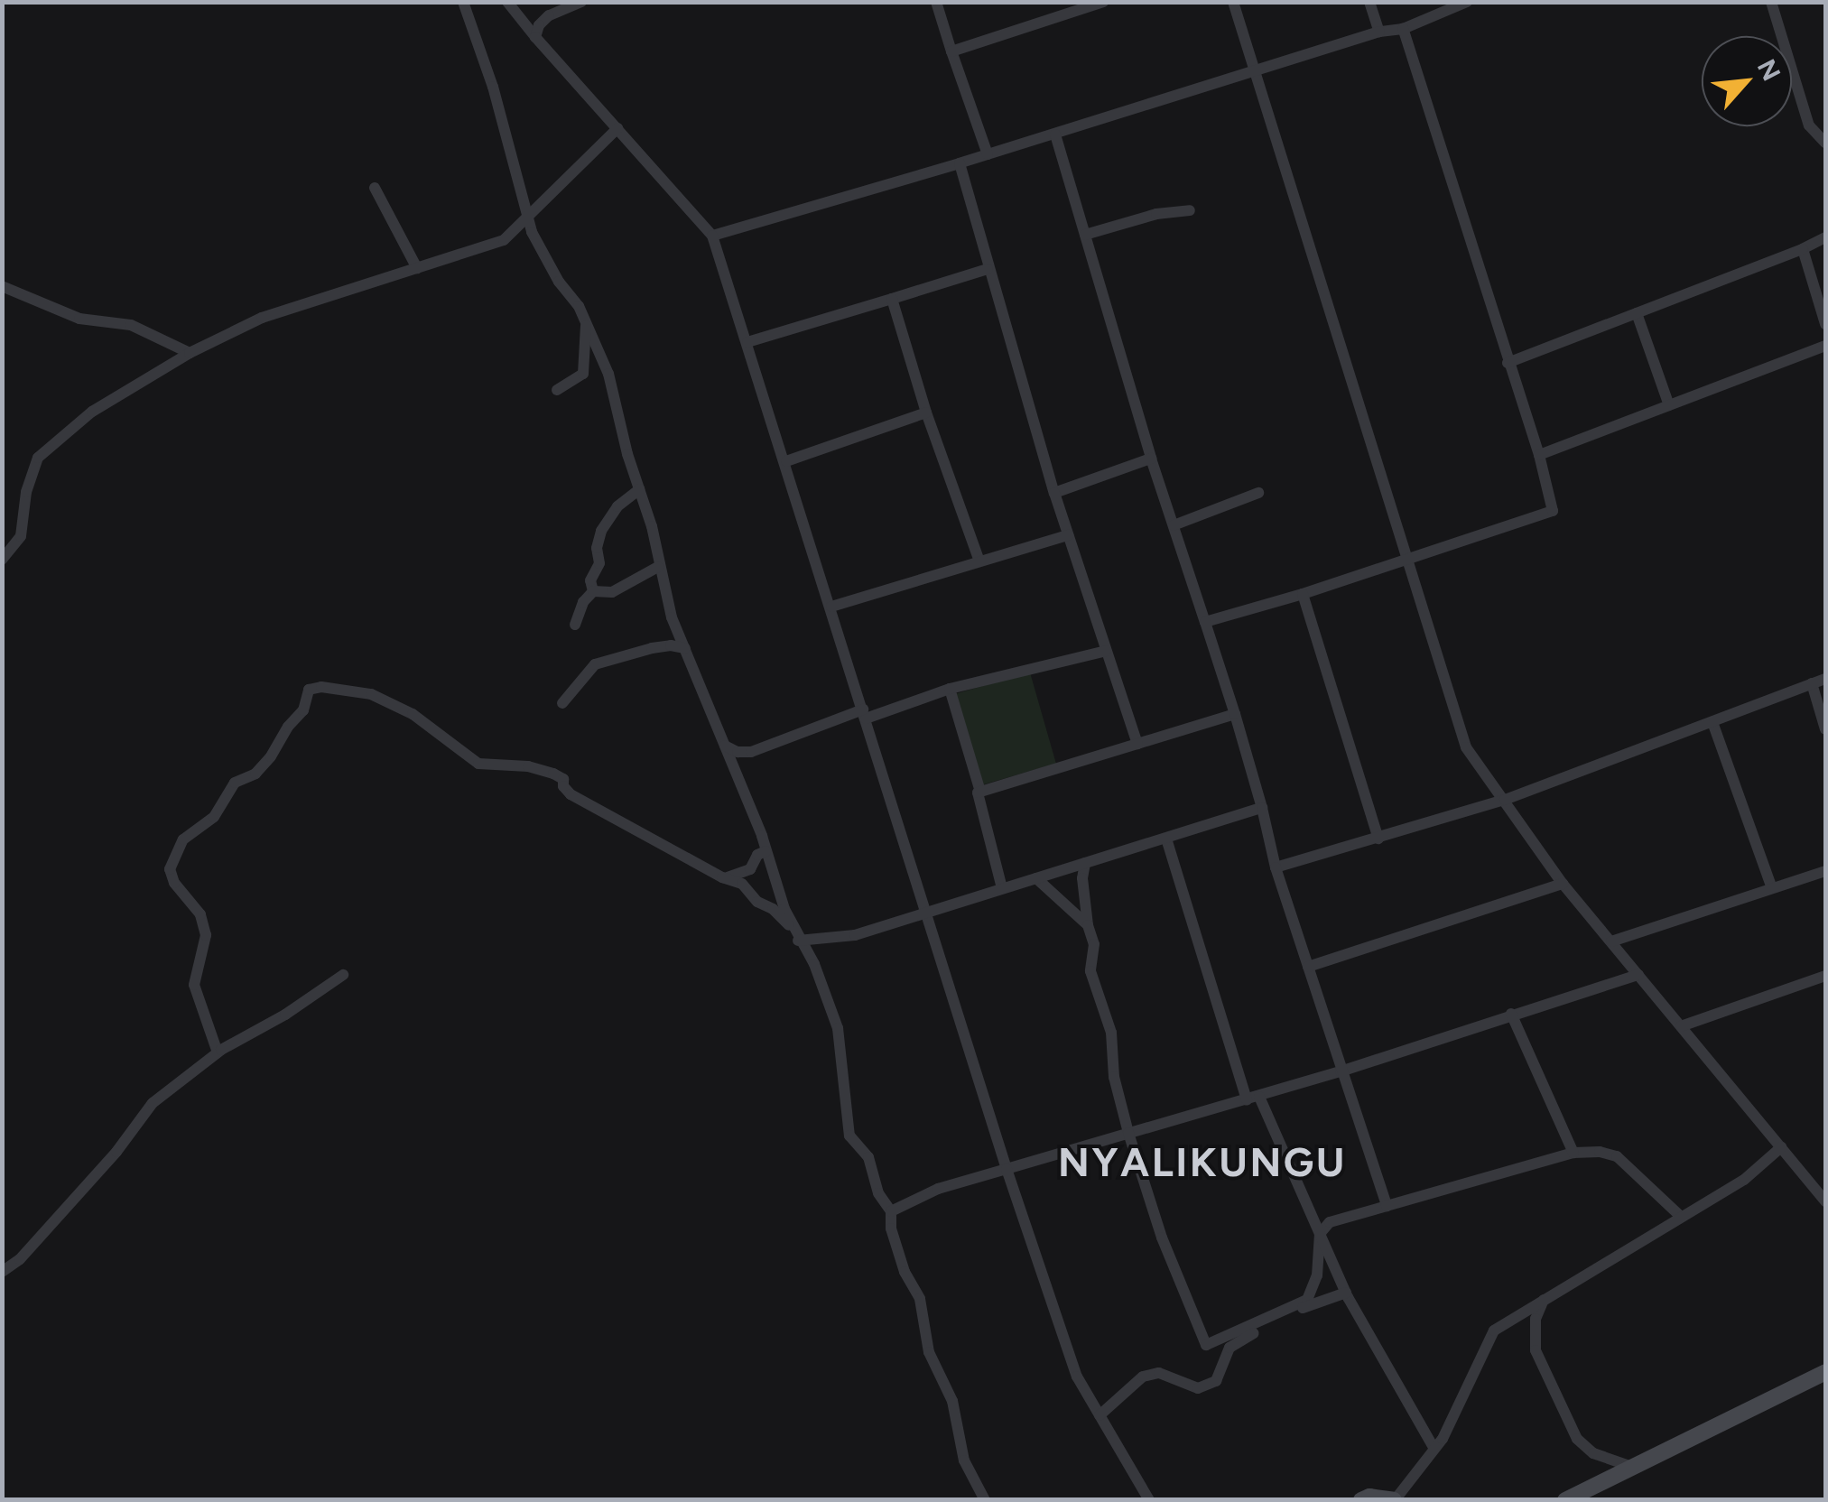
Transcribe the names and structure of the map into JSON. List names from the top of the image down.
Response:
{
  "districts": ["NYALIKUNGU"],
  "north": "top right"
}
